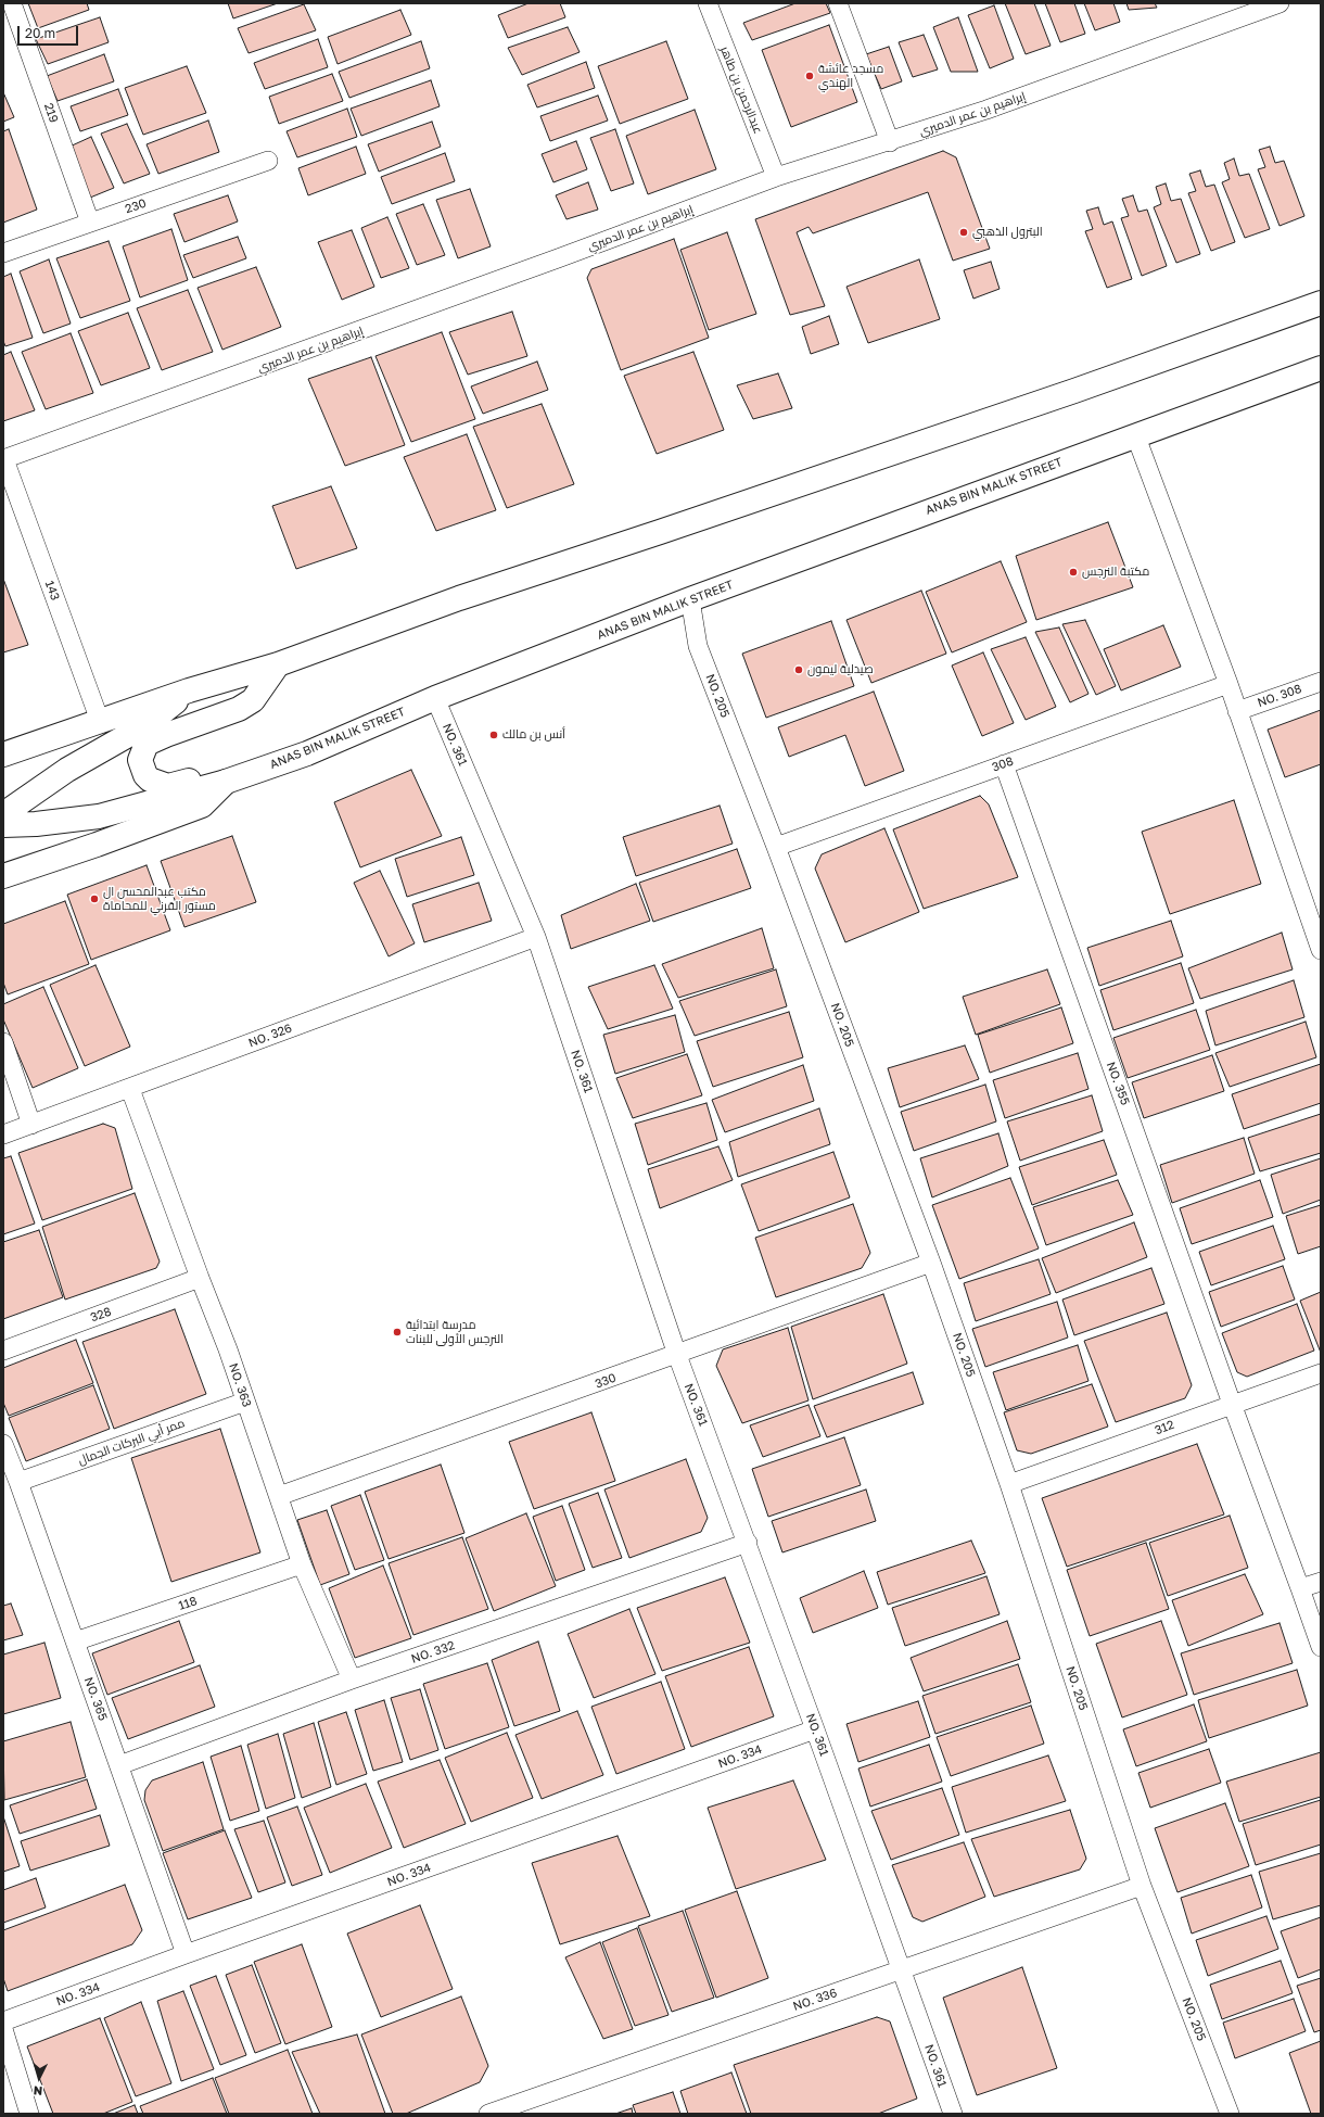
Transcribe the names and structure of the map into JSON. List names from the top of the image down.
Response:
{
  "streets": {
    "main road": ["ANAS BIN MALIK STREET"],
    "street": [
      "عبدالرحمن بن طاهر",
      "219",
      "إبراهيم بن عمر الدميري",
      "230",
      "143",
      "NO. 205",
      "NO. 308",
      "NO. 361",
      "308",
      "NO. 326",
      "NO. 355",
      "328",
      "330",
      "NO. 363",
      "312",
      "ممر أبي البركات الجمال",
      "118",
      "NO. 332",
      "NO. 365",
      "NO. 334",
      "NO. 336"
    ]
  },
  "crossings": [
    ["عبدالرحمن بن طاهر", "إبراهيم بن عمر الدميري"],
    ["219", "230"],
    ["إبراهيم بن عمر الدميري", "143"],
    ["ANAS BIN MALIK STREET", "NO. 205"],
    ["ANAS BIN MALIK STREET", "NO. 361"],
    ["NO. 205", "308"],
    ["NO. 205", "330"],
    ["NO. 205", "312"],
    ["NO. 205", "NO. 336"],
    ["NO. 361", "NO. 326"],
    ["NO. 361", "330"],
    ["NO. 361", "NO. 332"],
    ["NO. 361", "NO. 334"],
    ["NO. 361", "NO. 336"],
    ["308", "NO. 355"],
    ["NO. 326", "NO. 363"],
    ["NO. 355", "312"],
    ["328", "NO. 363"],
    ["330", "NO. 363"],
    ["NO. 363", "ممر أبي البركات الجمال"],
    ["NO. 363", "118"],
    ["NO. 363", "NO. 332"],
    ["ممر أبي البركات الجمال", "NO. 365"],
    ["118", "NO. 365"],
    ["NO. 332", "NO. 365"],
    ["NO. 365", "NO. 334"]
  ],
  "places": [
    "مسجد عائشة الهندي",
    "البترول الذهبي",
    "مكتبة النرجس",
    "صيدلية ليمون",
    "أنس بن مالك",
    "مكتب عبدالمحسن ال مستور القرني للمحاماة",
    "مدرسة ابتدائية النرجس الأولى للبنات"
  ],
  "scale_bar": "20 m",
  "north": "bottom"
}
